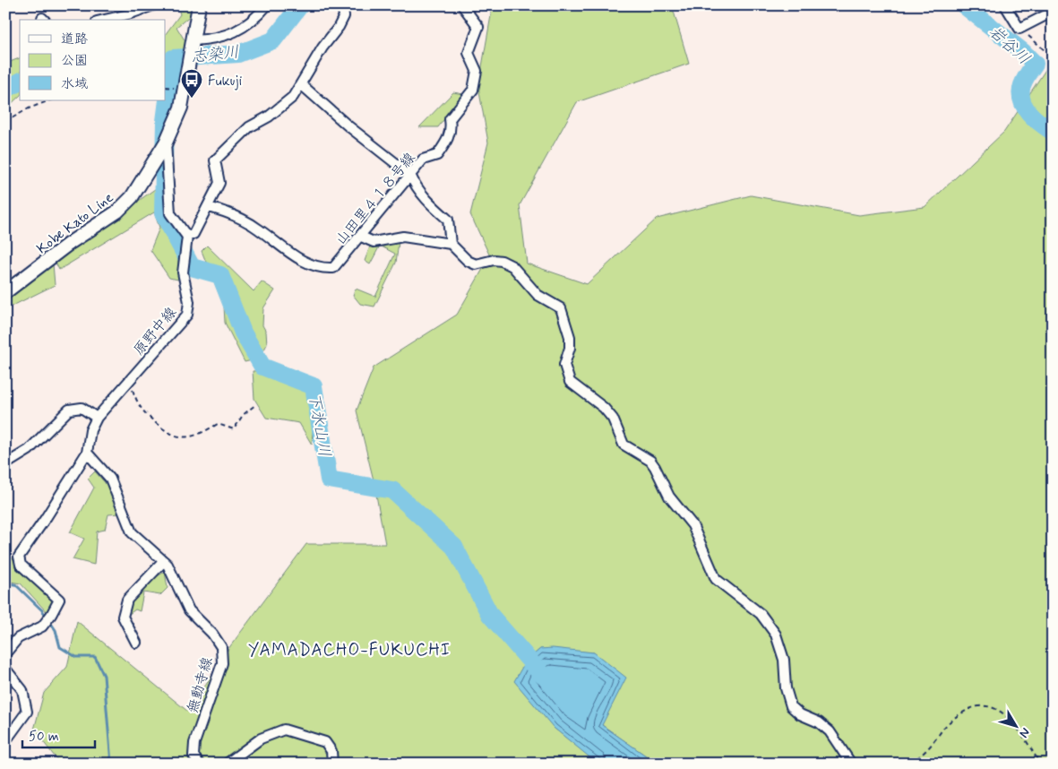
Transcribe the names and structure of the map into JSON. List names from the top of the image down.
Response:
{
  "streets": {
    "street": [
      "山田里４１８号線",
      "Kobe Kato Line",
      "原野中線",
      "無動寺線"
    ]
  },
  "districts": ["YAMADACHO-FUKUCHI"],
  "water": ["岩谷川", "志染川", "下氷山川"],
  "places": {
    "bus stop": ["Fukuji"]
  },
  "legend": ["道路", "公園", "水域"],
  "scale_bar": "50 m",
  "north": "bottom right"
}
